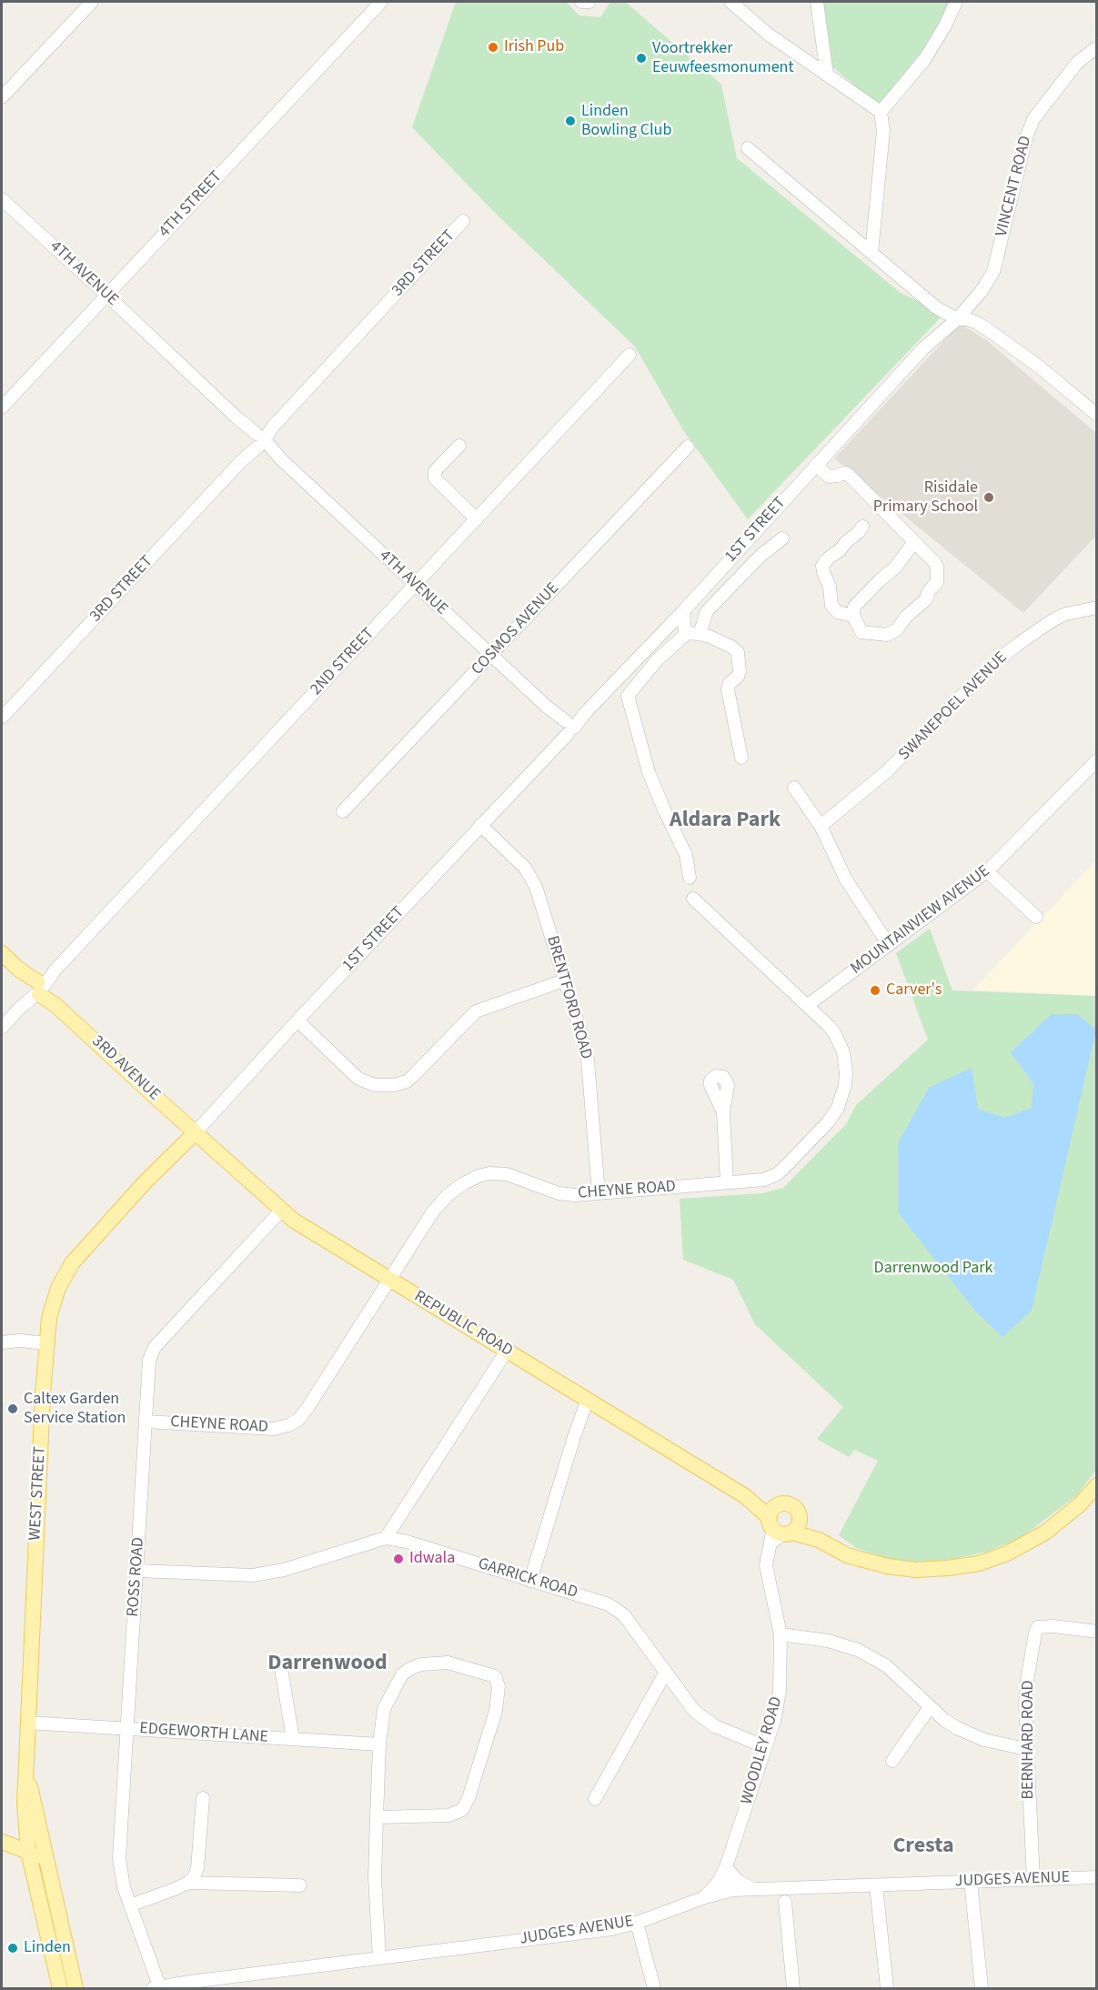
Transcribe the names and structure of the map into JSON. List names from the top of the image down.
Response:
{
  "streets": {
    "main road": ["3RD AVENUE", "REPUBLIC ROAD", "WEST STREET"],
    "street": [
      "VINCENT ROAD",
      "4TH STREET",
      "3RD STREET",
      "4TH AVENUE",
      "1ST STREET",
      "COSMOS AVENUE",
      "2ND STREET",
      "SWANEPOEL AVENUE",
      "MOUNTAINVIEW AVENUE",
      "BRENTFORD ROAD",
      "CHEYNE ROAD",
      "ROSS ROAD",
      "GARRICK ROAD",
      "EDGEWORTH LANE",
      "BERNHARD ROAD",
      "WOODLEY ROAD",
      "JUDGES AVENUE"
    ]
  },
  "crossings": [
    ["VINCENT ROAD", "1ST STREET"],
    ["4TH STREET", "4TH AVENUE"],
    ["3RD STREET", "4TH AVENUE"],
    ["4TH AVENUE", "1ST STREET"],
    ["4TH AVENUE", "COSMOS AVENUE"],
    ["4TH AVENUE", "2ND STREET"],
    ["1ST STREET", "BRENTFORD ROAD"],
    ["1ST STREET", "3RD AVENUE"],
    ["1ST STREET", "REPUBLIC ROAD"],
    ["1ST STREET", "WEST STREET"],
    ["2ND STREET", "3RD AVENUE"],
    ["MOUNTAINVIEW AVENUE", "CHEYNE ROAD"],
    ["BRENTFORD ROAD", "CHEYNE ROAD"],
    ["3RD AVENUE", "REPUBLIC ROAD"],
    ["3RD AVENUE", "WEST STREET"],
    ["CHEYNE ROAD", "REPUBLIC ROAD"],
    ["CHEYNE ROAD", "ROSS ROAD"],
    ["REPUBLIC ROAD", "WEST STREET"],
    ["REPUBLIC ROAD", "ROSS ROAD"],
    ["REPUBLIC ROAD", "WOODLEY ROAD"],
    ["WEST STREET", "EDGEWORTH LANE"],
    ["ROSS ROAD", "GARRICK ROAD"],
    ["ROSS ROAD", "EDGEWORTH LANE"],
    ["ROSS ROAD", "JUDGES AVENUE"],
    ["GARRICK ROAD", "WOODLEY ROAD"],
    ["BERNHARD ROAD", "JUDGES AVENUE"],
    ["WOODLEY ROAD", "JUDGES AVENUE"]
  ],
  "districts": ["Aldara Park", "Darrenwood", "Cresta"],
  "parks": ["Darrenwood Park"],
  "places": [
    "Irish Pub",
    "Voortrekker Eeuwfeesmonument",
    "Linden Bowling Club",
    "Risidale Primary School",
    "Carver's",
    "Caltex Garden Service Station",
    "Idwala",
    "Linden"
  ]
}
